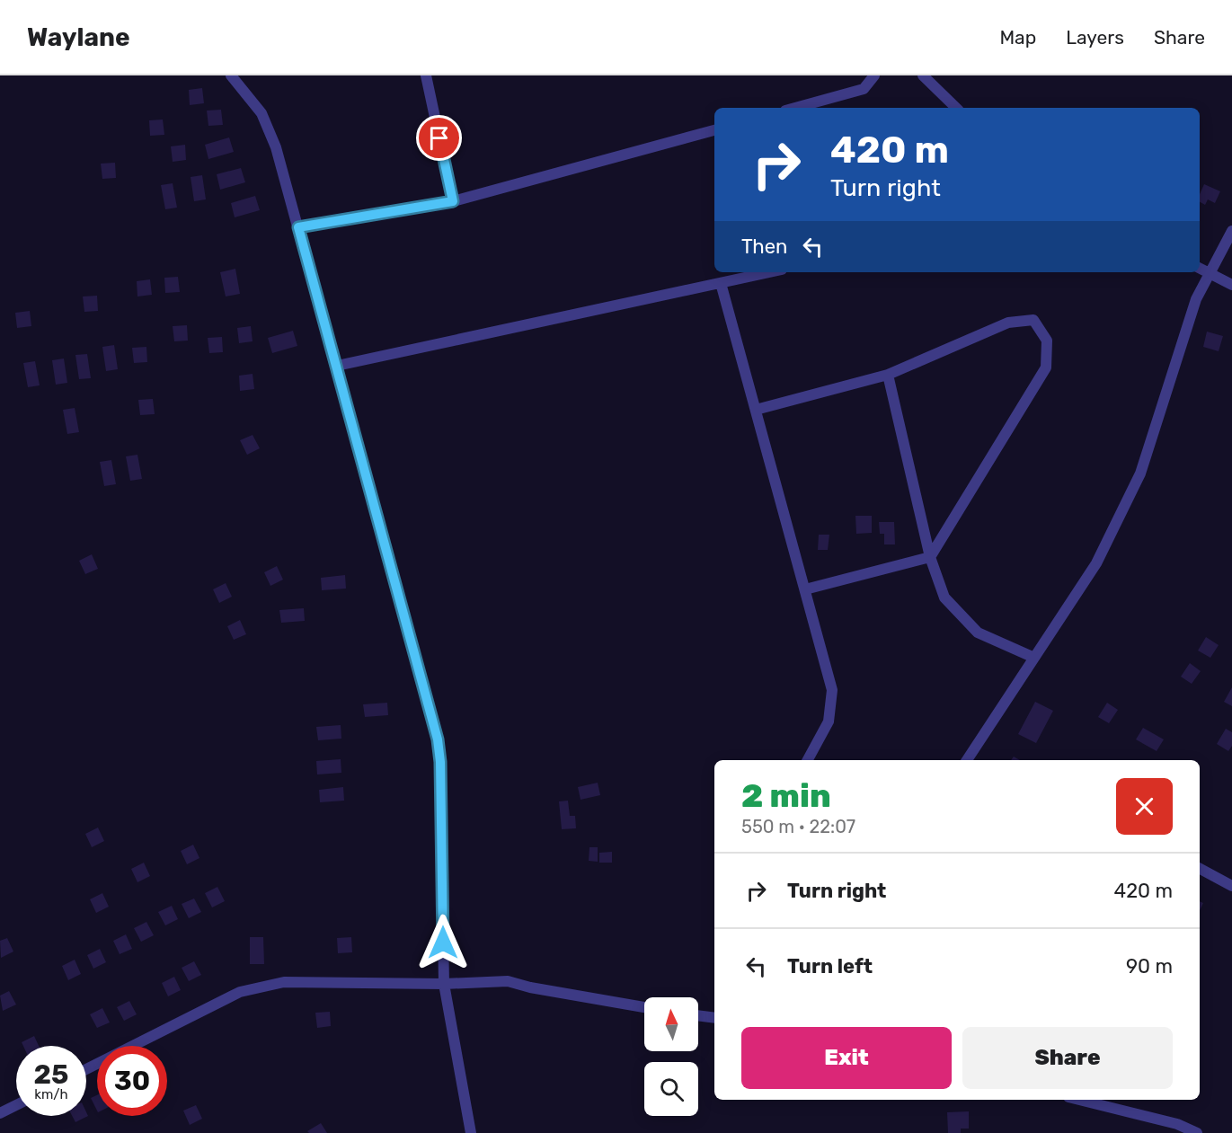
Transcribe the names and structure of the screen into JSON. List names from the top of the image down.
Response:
{
  "north": "top",
  "page": {
    "header": "Waylane",
    "nav": ["Map", "Layers", "Share"],
    "turn": ["420 m", "Turn right"],
    "then": "Then",
    "heading": ["2 min", "550 m · 22:07"],
    "list": [
      {
        "name": "Turn right",
        "value": "420 m"
      },
      {
        "name": "Turn left",
        "value": "90 m"
      }
    ],
    "buttons": ["Exit", "Share"],
    "speed": "25 km/h",
    "limit": "30"
  }
}
